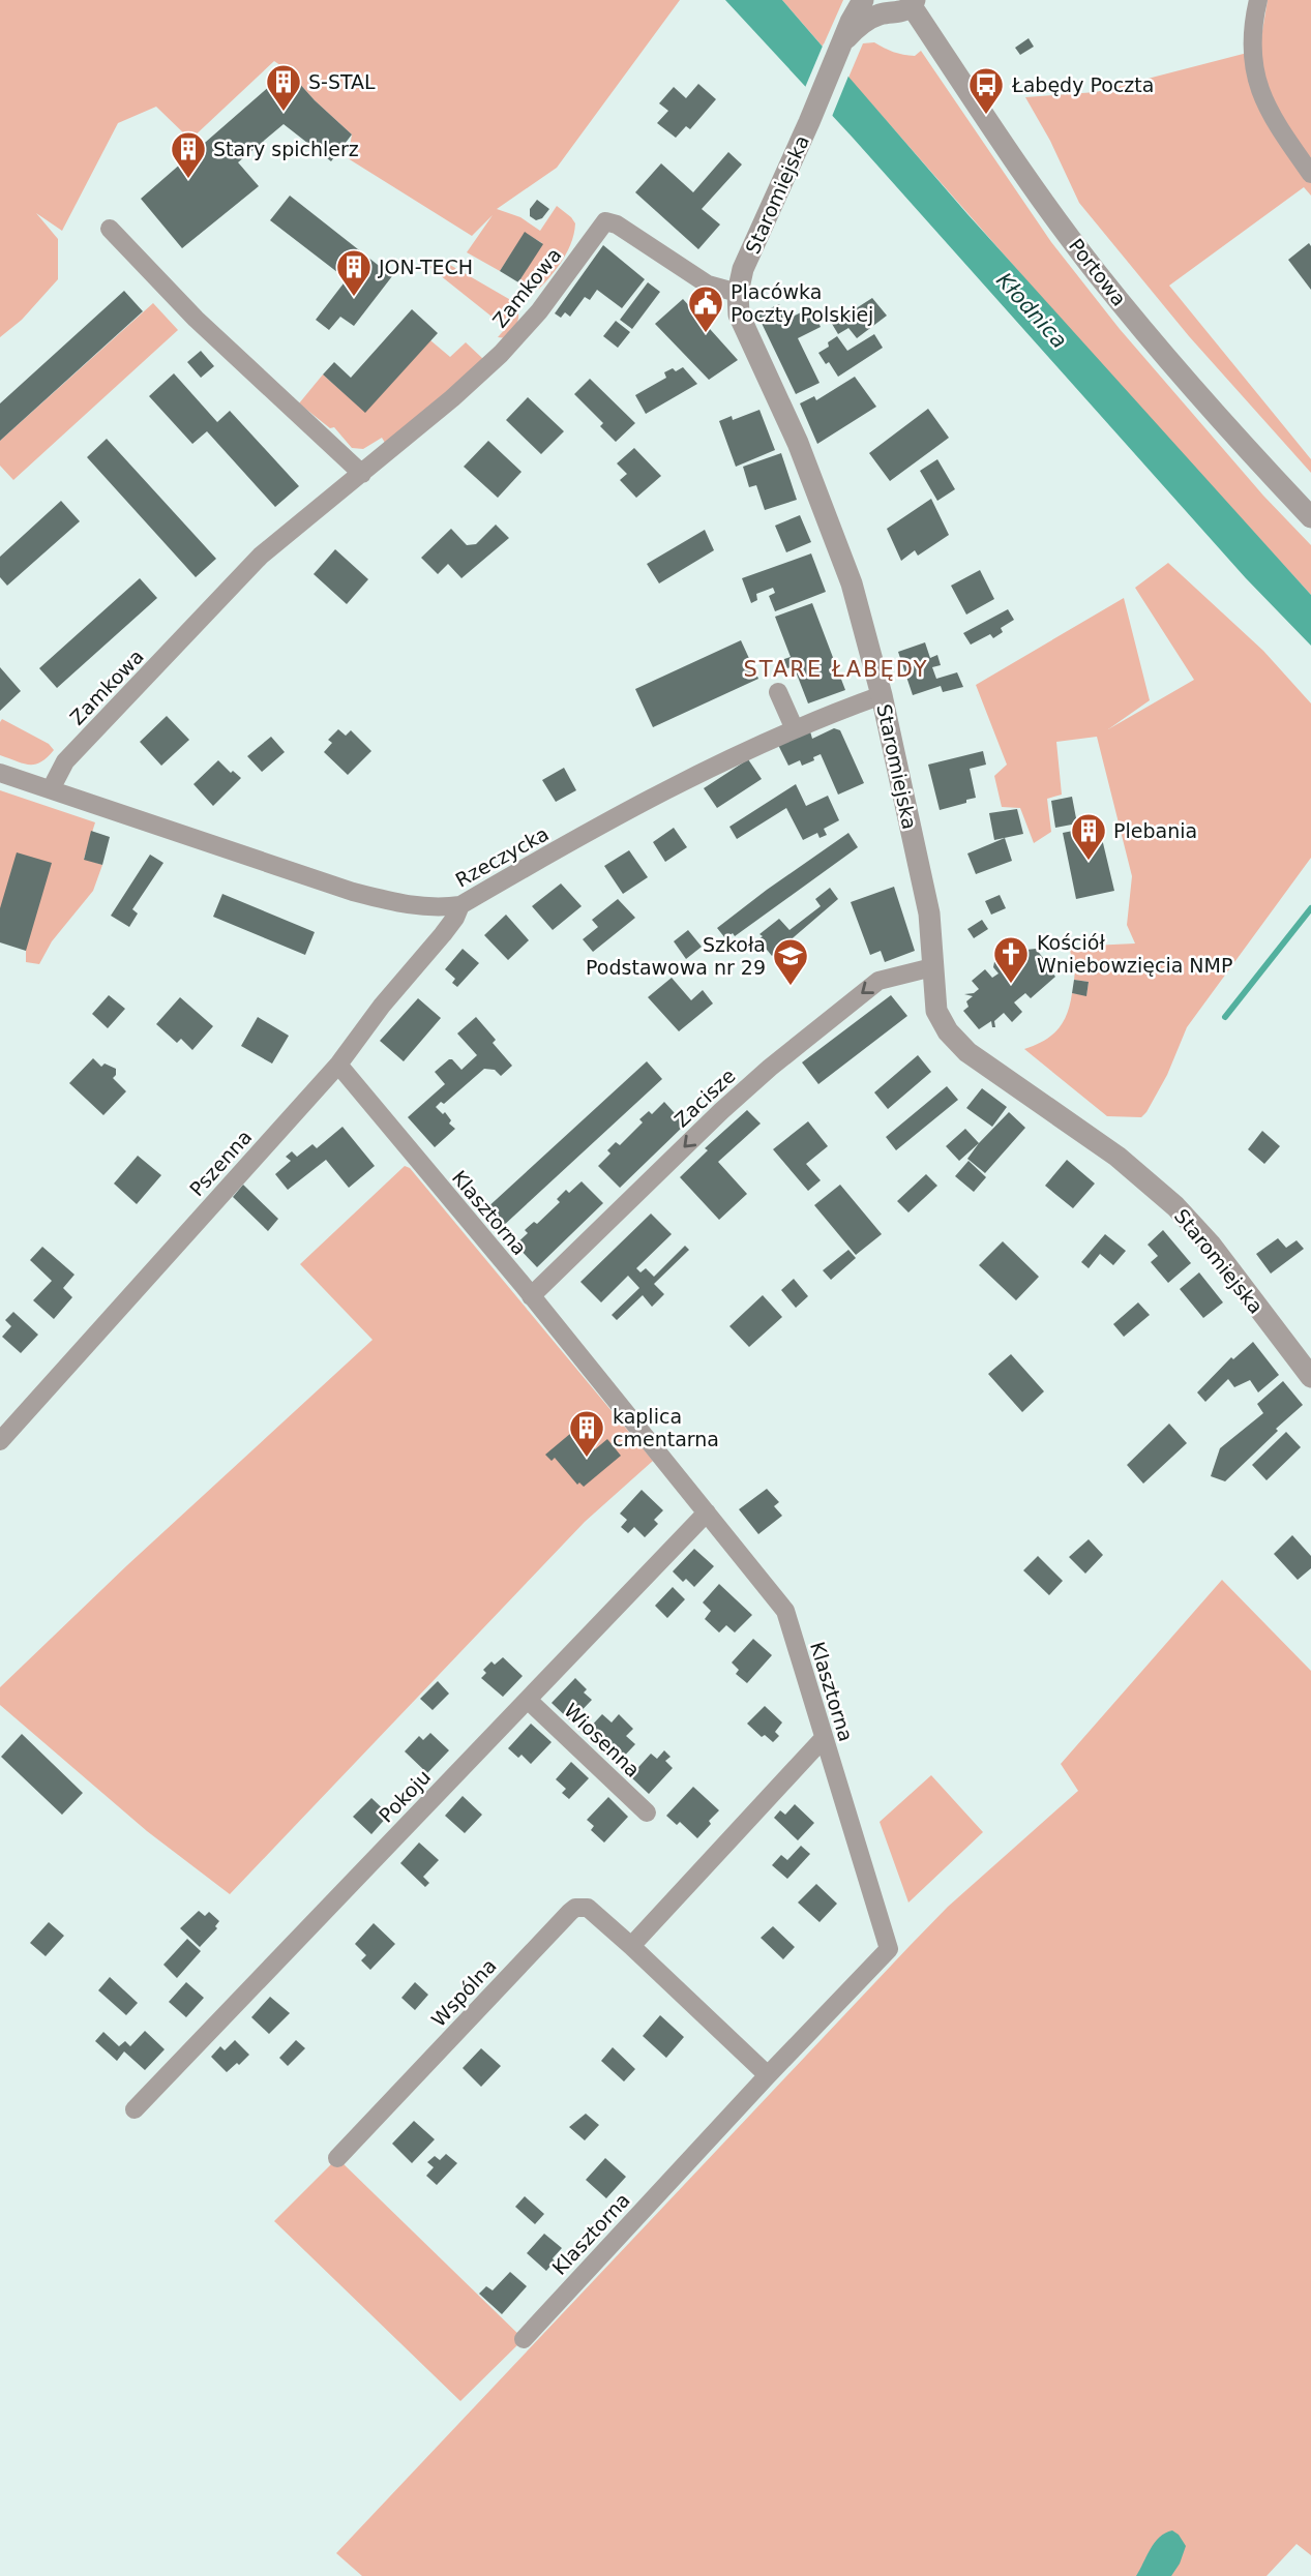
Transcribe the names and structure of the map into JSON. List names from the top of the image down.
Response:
{
  "streets": {
    "street": [
      "Staromiejska",
      "Portowa",
      "Zamkowa",
      "Rzeczycka",
      "Zacisze",
      "Pszenna",
      "Klasztorna",
      "Wiosenna",
      "Pokoju",
      "Wspólna"
    ]
  },
  "crossings": [
    ["Staromiejska", "Portowa"],
    ["Staromiejska", "Zamkowa"],
    ["Staromiejska", "Rzeczycka"],
    ["Staromiejska", "Zacisze"],
    ["Zamkowa", "Rzeczycka"],
    ["Rzeczycka", "Pszenna"],
    ["Zacisze", "Klasztorna"],
    ["Pszenna", "Klasztorna"],
    ["Klasztorna", "Pokoju"],
    ["Klasztorna", "Wspólna"],
    ["Wiosenna", "Pokoju"]
  ],
  "one_way": ["Zacisze"],
  "districts": ["STARE ŁABĘDY"],
  "water": ["Kłodnica"],
  "places": {
    "building": [
      "S-STAL",
      "Stary spichlerz",
      "JON-TECH",
      "Plebania",
      "kaplica cmentarna"
    ],
    "bus stop": ["Łabędy Poczta"],
    "public building": ["Placówka Poczty Polskiej"],
    "church": ["Kościół Wniebowzięcia NMP"],
    "school or university": ["Szkoła Podstawowa nr 29"]
  }
}
